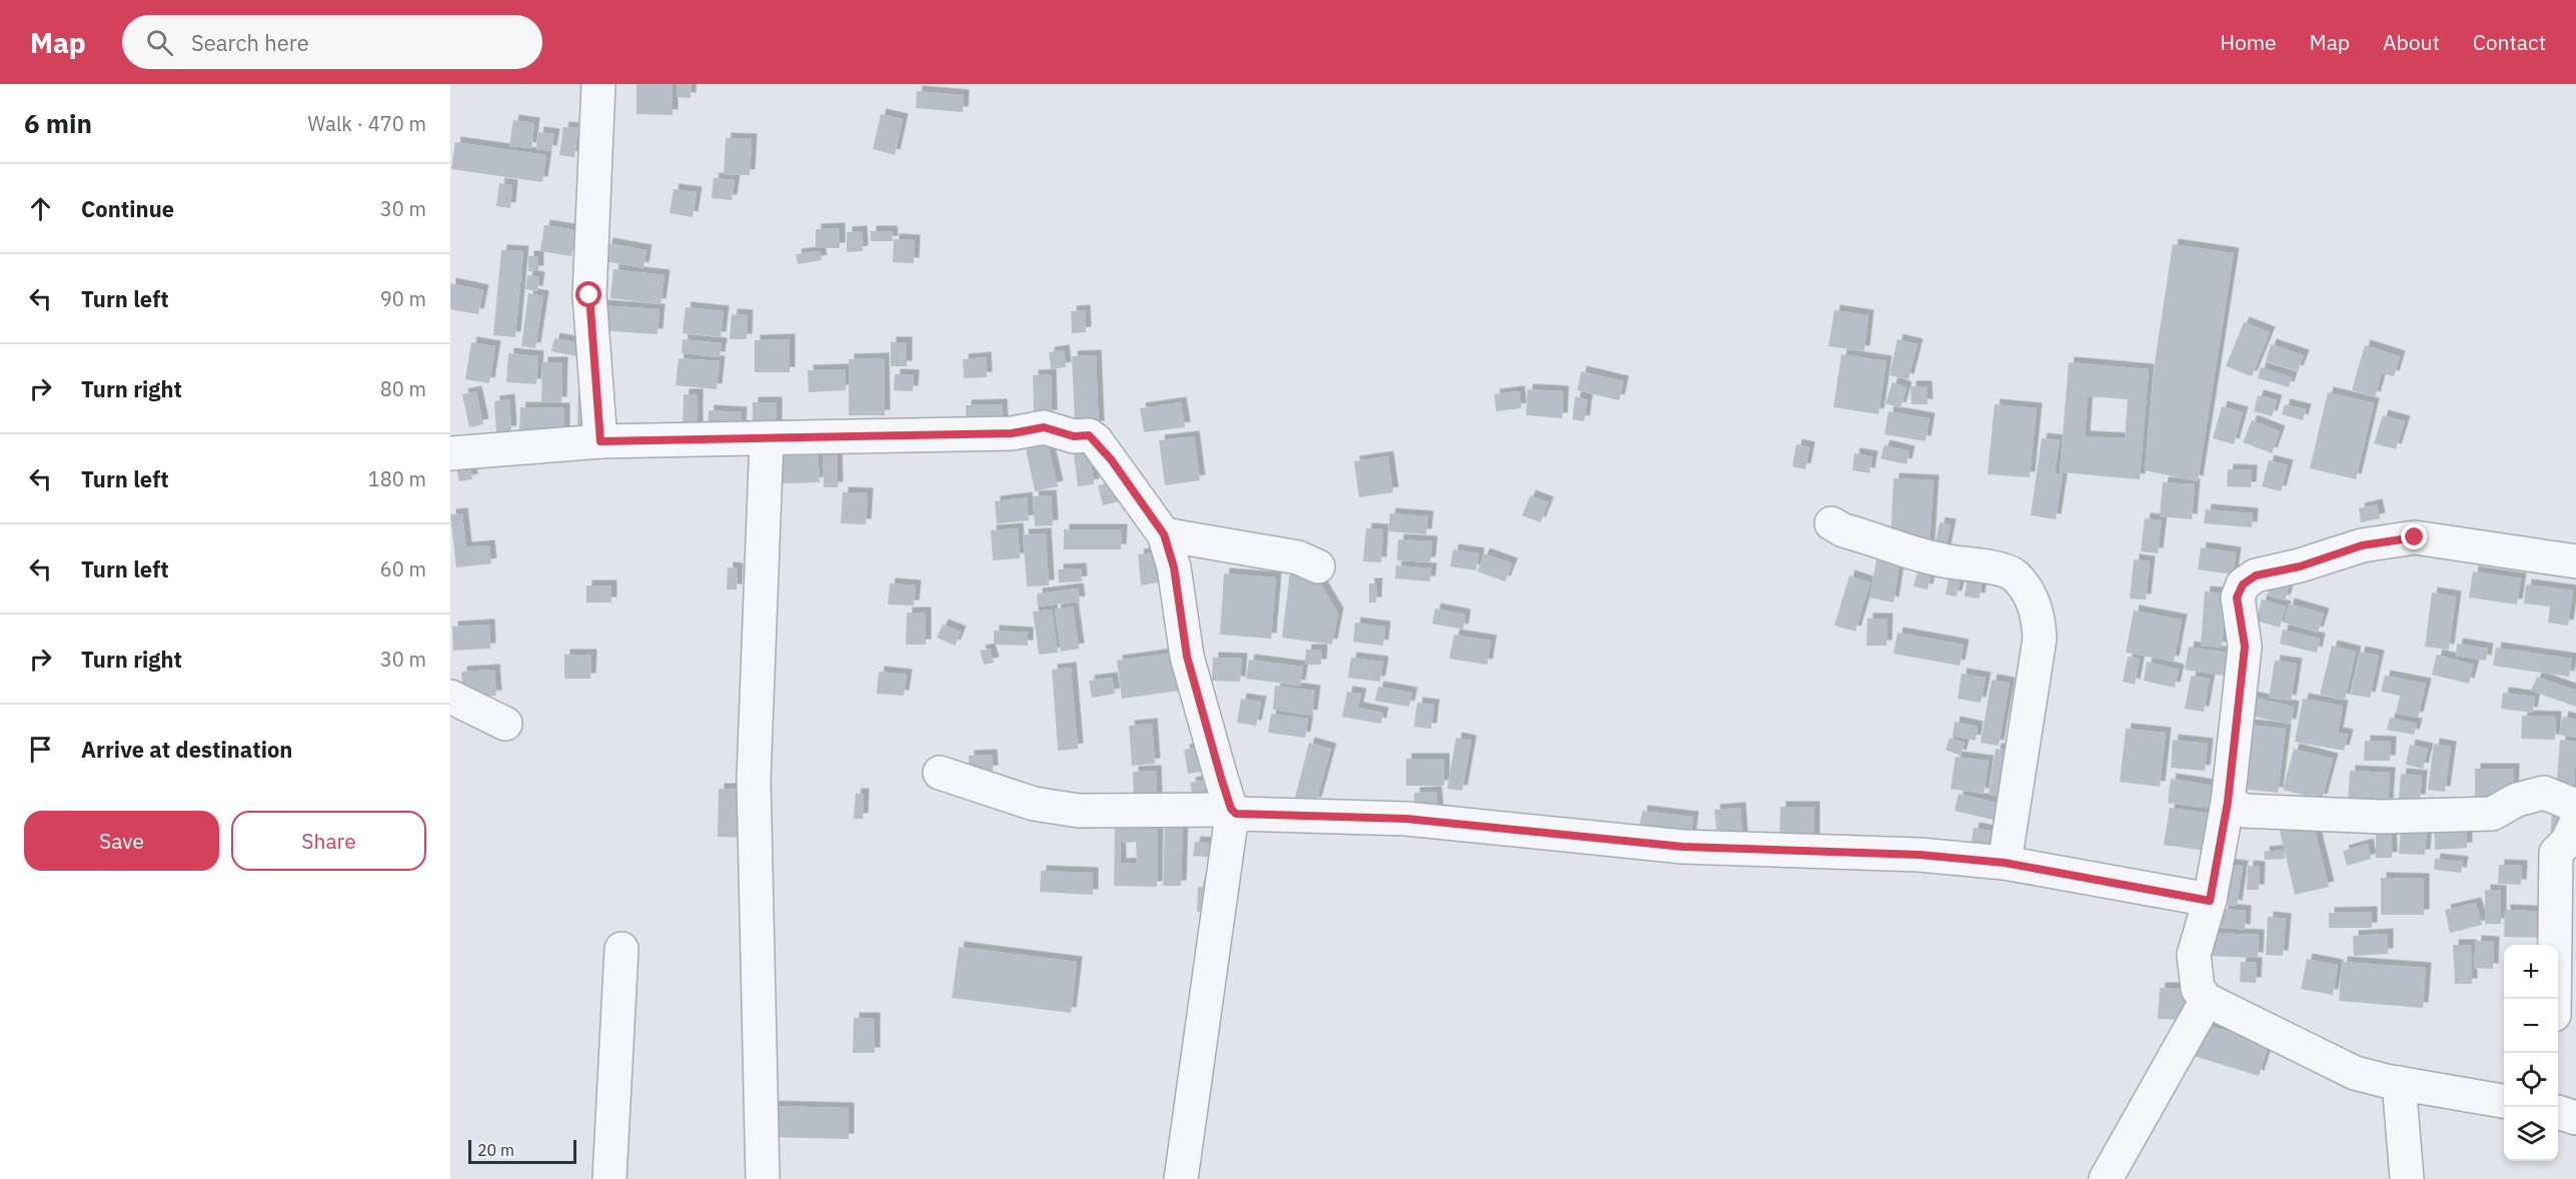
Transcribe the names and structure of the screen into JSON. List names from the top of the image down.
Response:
{
  "scale_bar": "20 m",
  "page": {
    "header": "Map",
    "search": "Search here",
    "nav": [
      "Home",
      "Map",
      "About",
      "Contact"
    ],
    "heading": ["6 min", "Walk · 470 m"],
    "list": [
      ["Continue", "30 m"],
      ["Turn left", "90 m"],
      ["Turn right", "80 m"],
      ["Turn left", "180 m"],
      ["Turn left", "60 m"],
      ["Turn right", "30 m"],
      "Arrive at destination"
    ],
    "buttons": ["Save", "Share"],
    "map_buttons": ["+", "−"],
    "scale": "20 m"
  }
}
